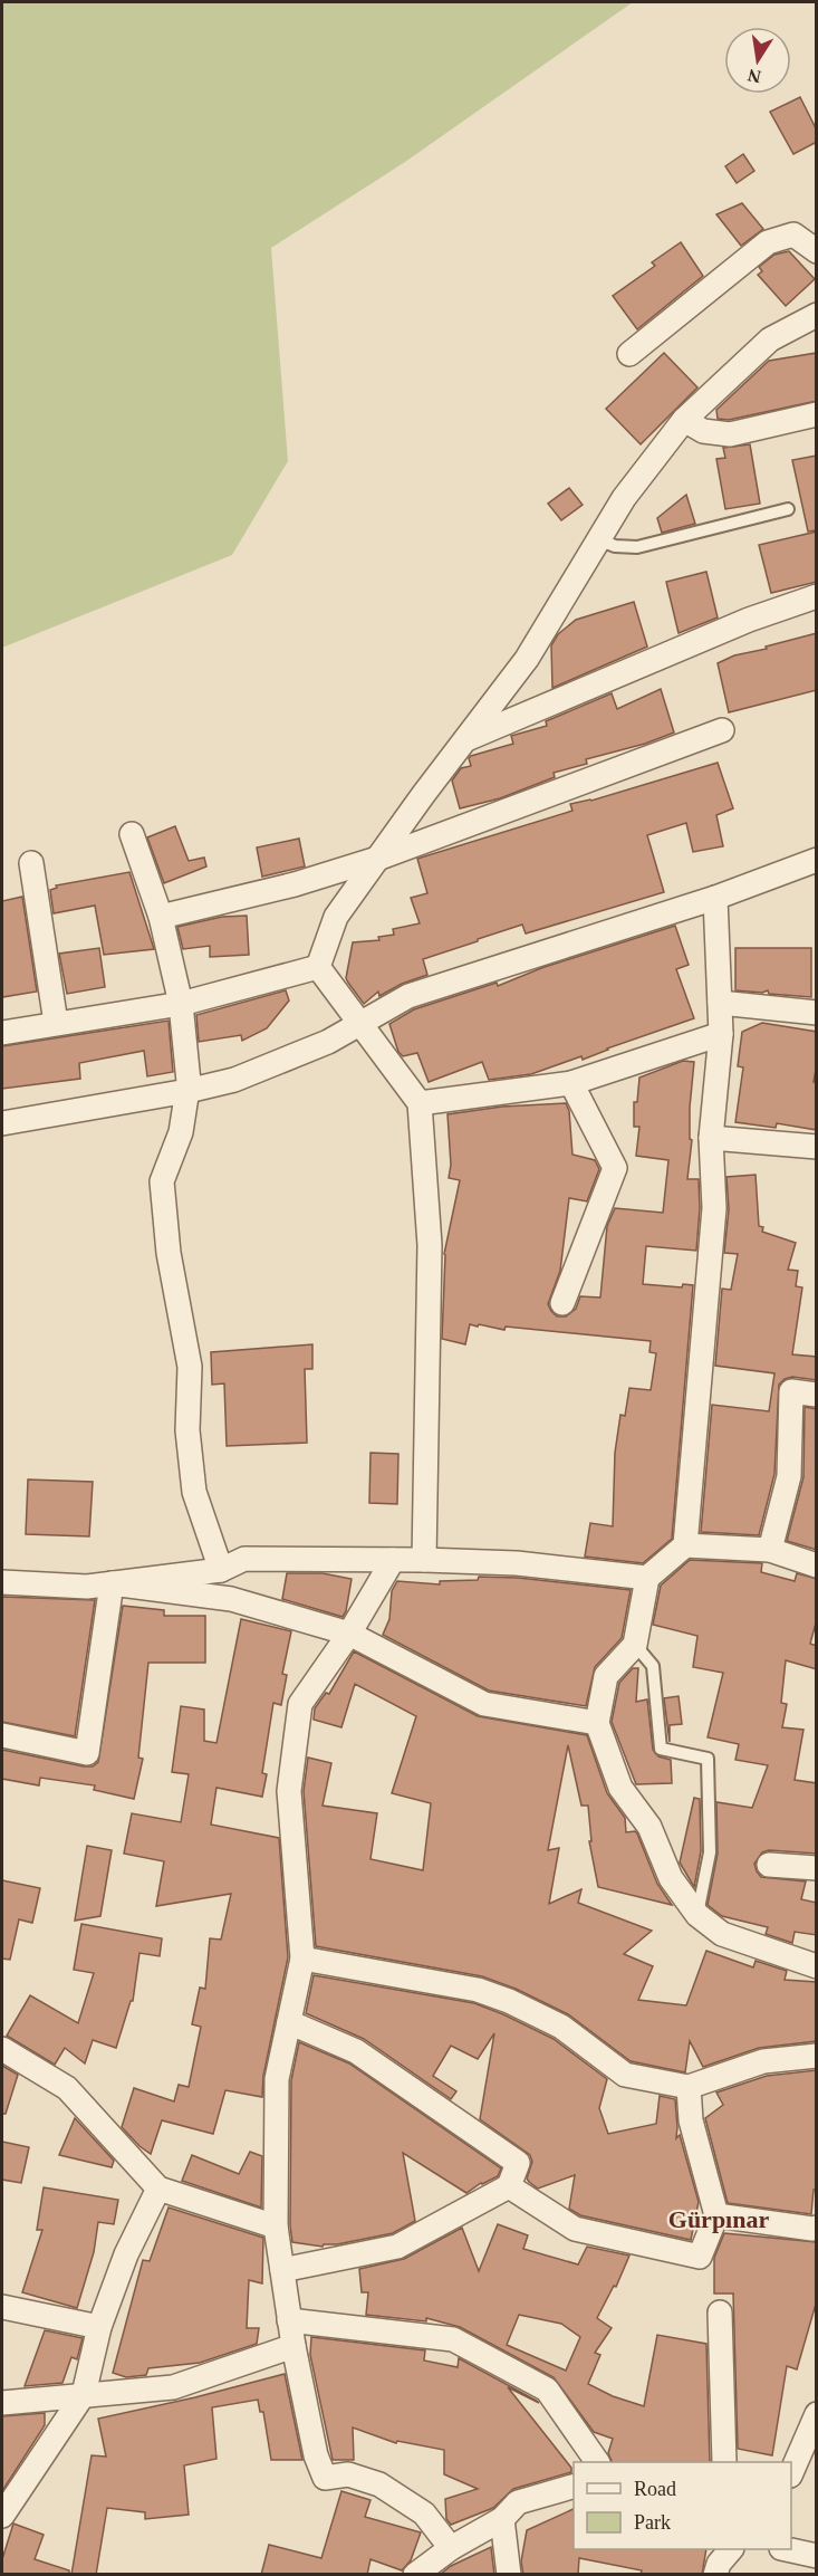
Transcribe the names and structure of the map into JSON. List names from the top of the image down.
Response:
{
  "districts": ["Gürpınar"],
  "legend": ["Road", "Park"],
  "north": "bottom"
}
